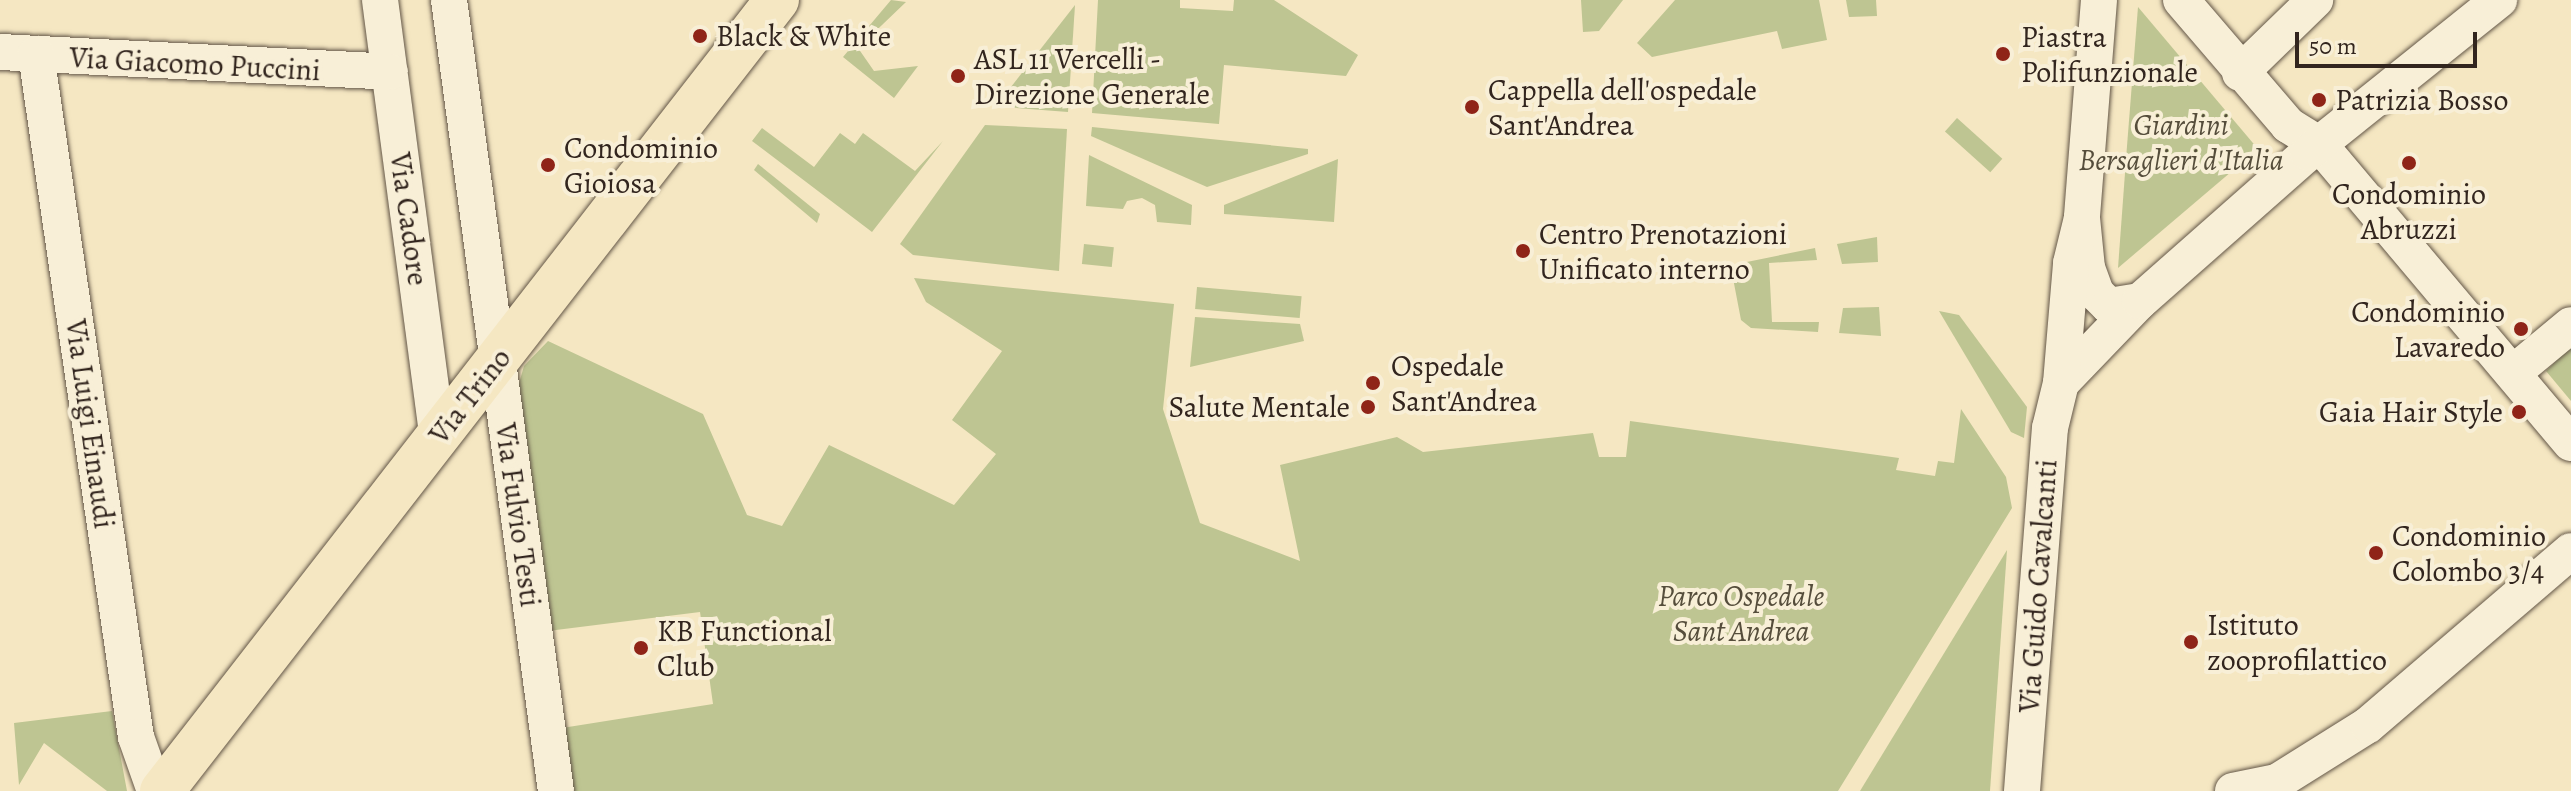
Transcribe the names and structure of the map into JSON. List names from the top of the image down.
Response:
{
  "streets": {
    "main road": ["Via Trino"],
    "street": [
      "Via Giacomo Puccini",
      "Via Cadore",
      "Via Luigi Einaudi",
      "Via Fulvio Testi",
      "Via Guido Cavalcanti"
    ]
  },
  "crossings": [
    ["Via Giacomo Puccini", "Via Cadore"],
    ["Via Giacomo Puccini", "Via Luigi Einaudi"],
    ["Via Cadore", "Via Trino"],
    ["Via Trino", "Via Fulvio Testi"]
  ],
  "parks": ["Giardini Bersaglieri d'Italia", "Parco Ospedale Sant Andrea"],
  "places": [
    "Black & White",
    "Piastra Polifunzionale",
    "ASL 11 Vercelli - Direzione Generale",
    "Patrizia Bosso",
    "Cappella dell'ospedale Sant'Andrea",
    "Condominio Abruzzi",
    "Condominio Gioiosa",
    "Centro Prenotazioni Unificato interno",
    "Condominio Lavaredo",
    "Ospedale Sant'Andrea",
    "Salute Mentale",
    "Gaia Hair Style",
    "Condominio Colombo 3/4",
    "Istituto zooprofilattico",
    "KB Functional Club"
  ],
  "scale_bar": "50 m"
}
